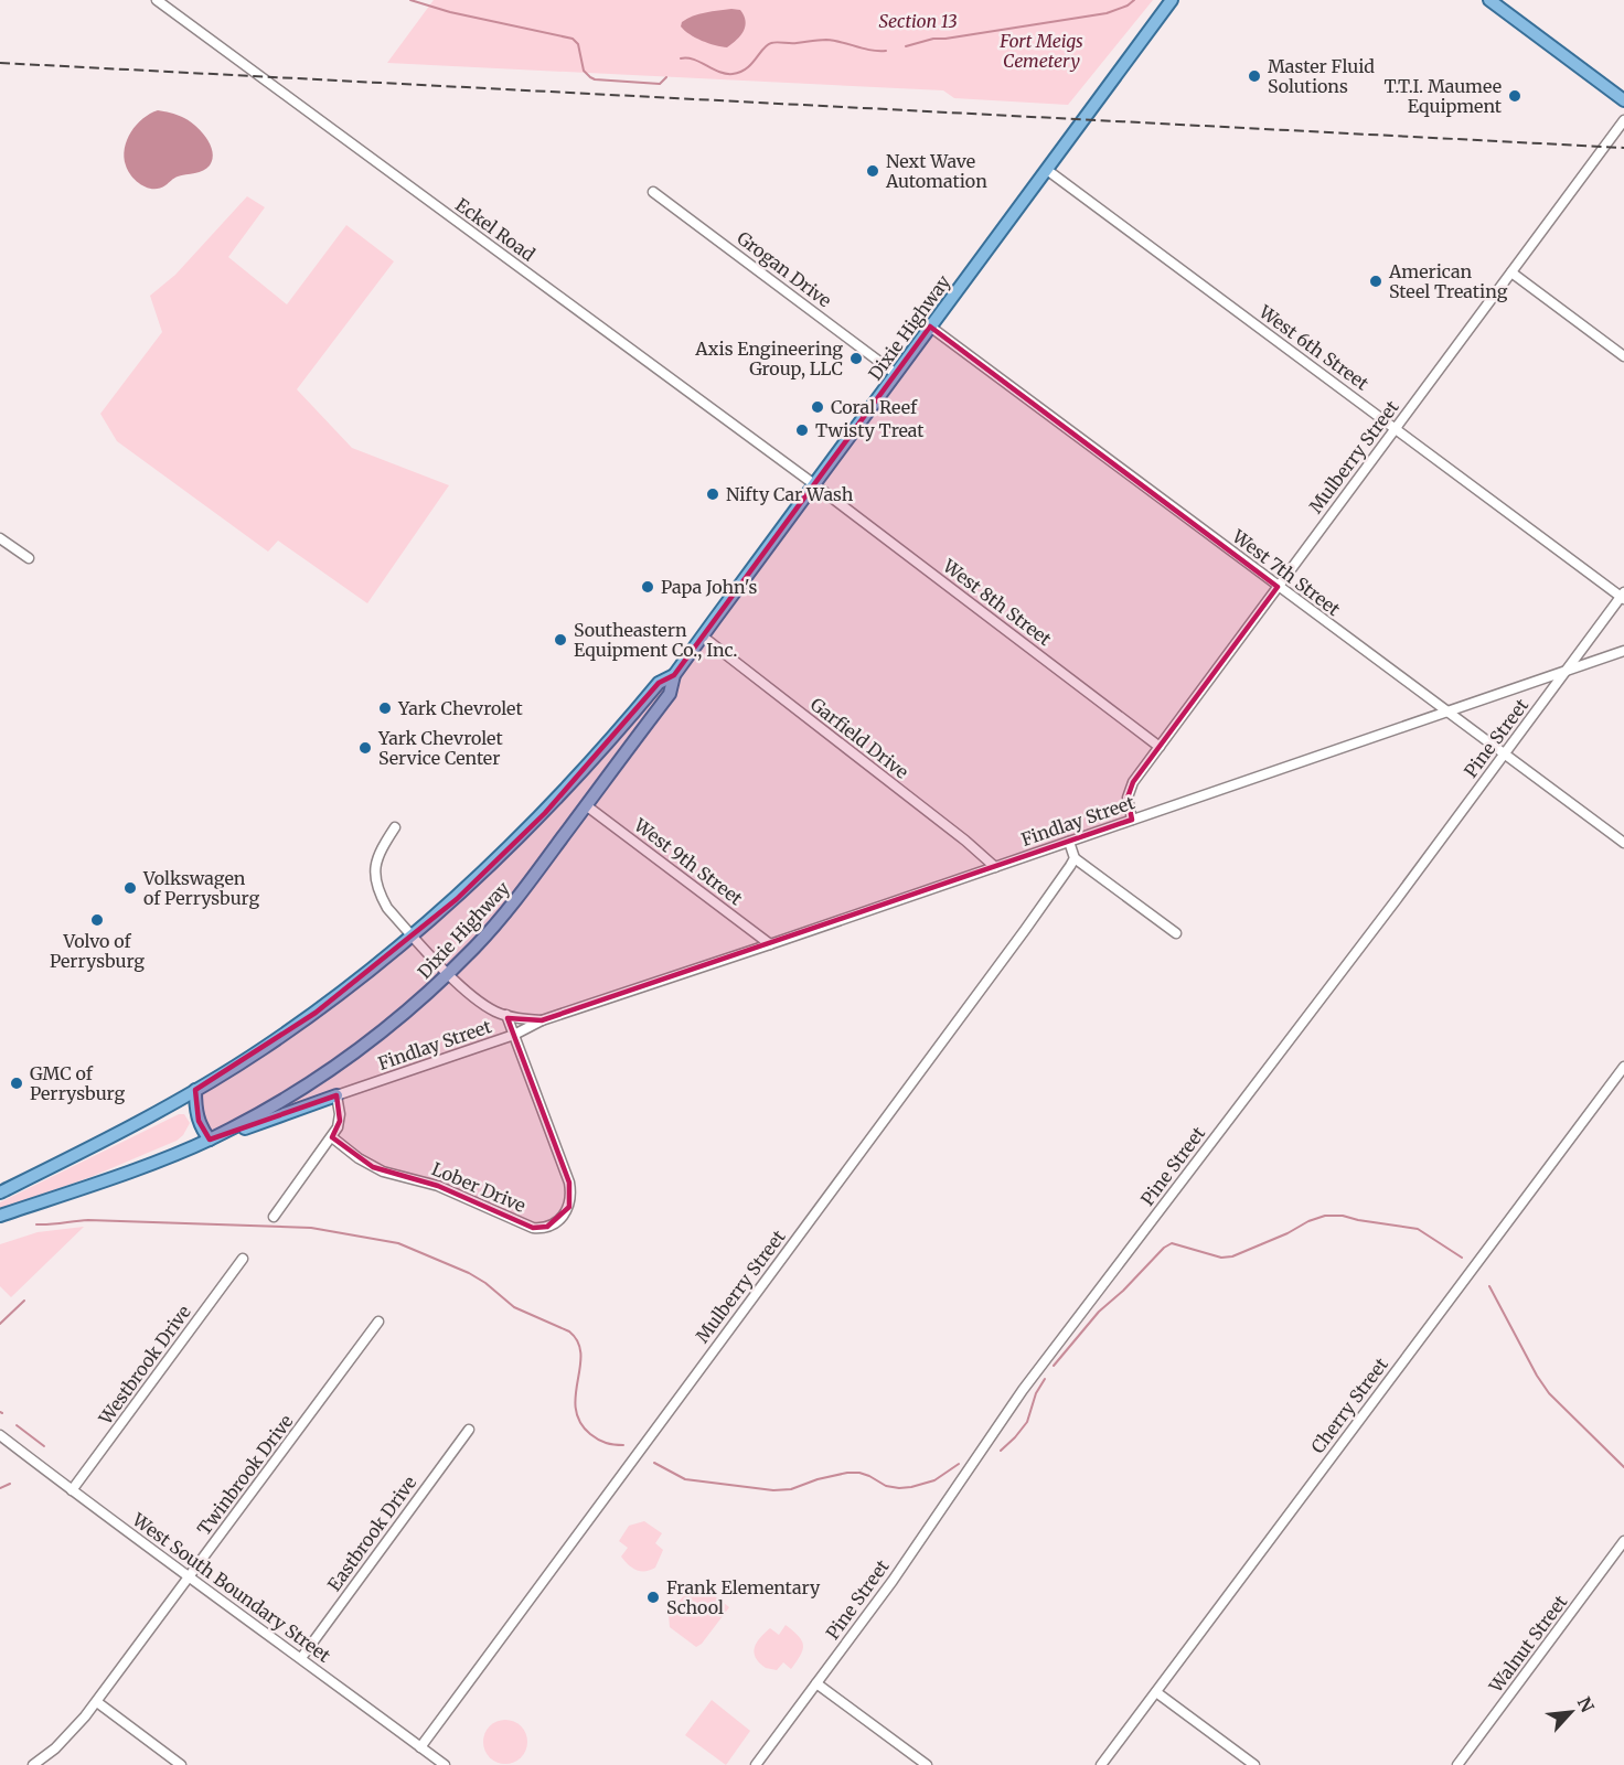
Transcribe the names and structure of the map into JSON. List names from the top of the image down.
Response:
{
  "streets": {
    "main road": ["Dixie Highway"],
    "street": [
      "Eckel Road",
      "Grogan Drive",
      "West 6th Street",
      "Mulberry Street",
      "West 7th Street",
      "West 8th Street",
      "Garfield Drive",
      "Pine Street",
      "Findlay Street",
      "West 9th Street",
      "Lober Drive",
      "Westbrook Drive",
      "Cherry Street",
      "Twinbrook Drive",
      "Eastbrook Drive",
      "West South Boundary Street",
      "Walnut Street"
    ]
  },
  "crossings": [
    ["Eckel Road", "Dixie Highway"],
    ["Eckel Road", "West 8th Street"],
    ["Grogan Drive", "Dixie Highway"],
    ["Dixie Highway", "West 6th Street"],
    ["Dixie Highway", "West 7th Street"],
    ["Dixie Highway", "West 8th Street"],
    ["Dixie Highway", "Garfield Drive"],
    ["Dixie Highway", "Findlay Street"],
    ["Dixie Highway", "West 9th Street"],
    ["West 6th Street", "Mulberry Street"],
    ["West 6th Street", "Pine Street"],
    ["Mulberry Street", "West 7th Street"],
    ["Mulberry Street", "West 8th Street"],
    ["Mulberry Street", "Findlay Street"],
    ["Mulberry Street", "West South Boundary Street"],
    ["West 7th Street", "Pine Street"],
    ["West 7th Street", "Findlay Street"],
    ["Garfield Drive", "Findlay Street"],
    ["Pine Street", "Findlay Street"],
    ["Findlay Street", "West 9th Street"],
    ["Findlay Street", "Lober Drive"],
    ["Westbrook Drive", "West South Boundary Street"],
    ["Twinbrook Drive", "West South Boundary Street"],
    ["Eastbrook Drive", "West South Boundary Street"]
  ],
  "parks": ["Section 13", "Fort Meigs Cemetery"],
  "places": [
    "Master Fluid Solutions",
    "T.T.I. Maumee Equipment",
    "Next Wave Automation",
    "American Steel Treating",
    "Axis Engineering Group, LLC",
    "Coral Reef",
    "Twisty Treat",
    "Nifty Car Wash",
    "Papa John's",
    "Southeastern Equipment Co., Inc.",
    "Yark Chevrolet",
    "Yark Chevrolet Service Center",
    "Volkswagen of Perrysburg",
    "Volvo of Perrysburg",
    "GMC of Perrysburg",
    "Frank Elementary School"
  ],
  "north": "top right"
}
